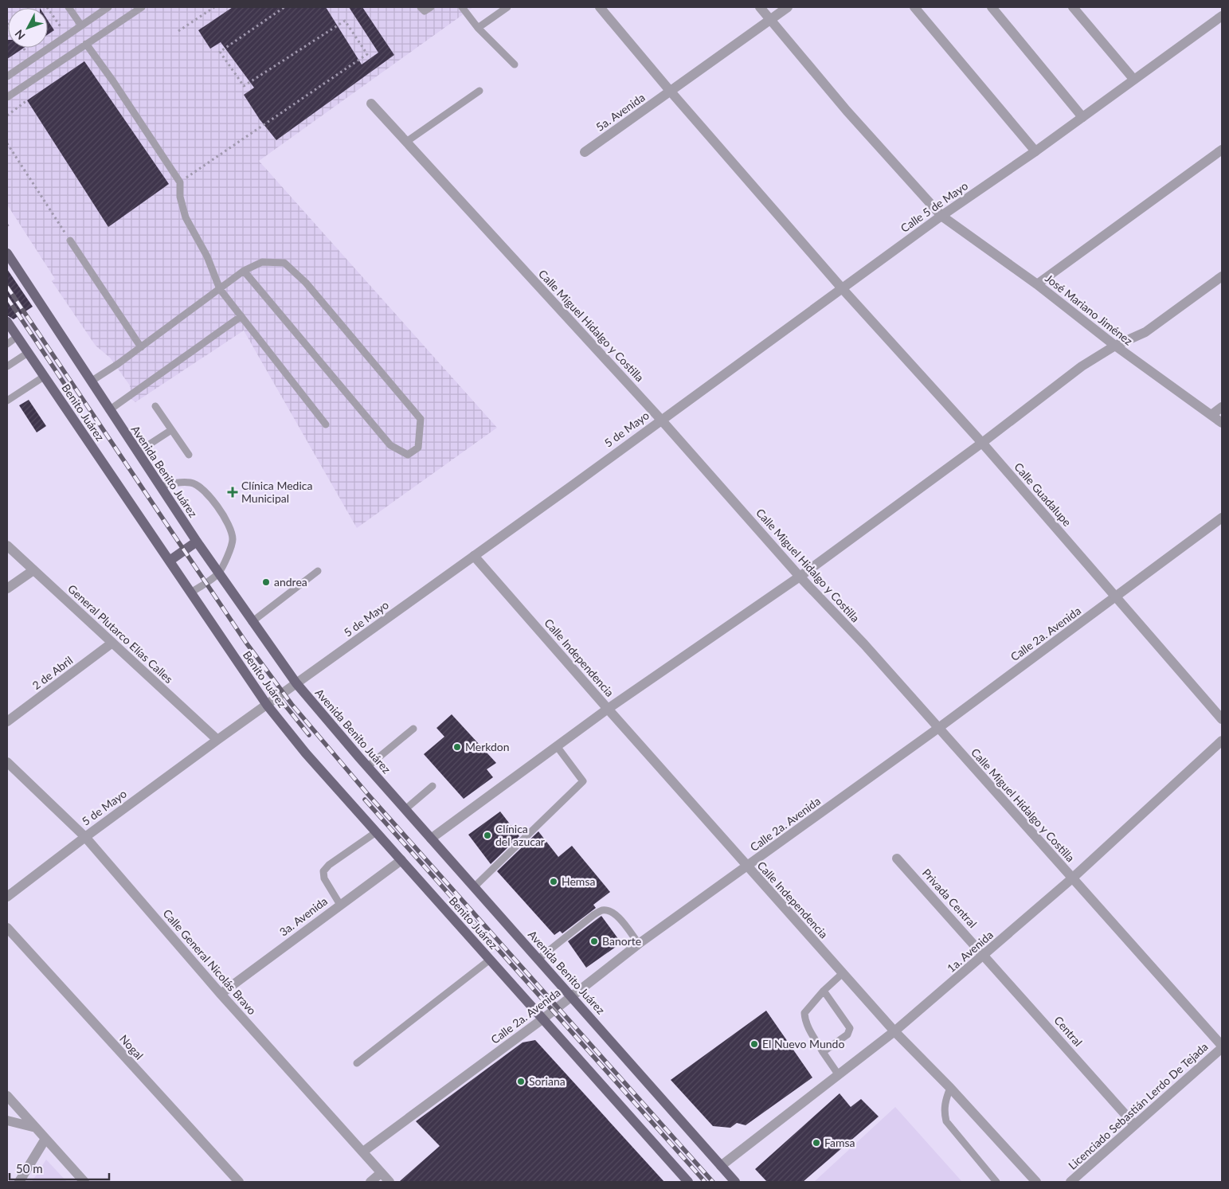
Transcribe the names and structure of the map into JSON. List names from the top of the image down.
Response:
{
  "streets": {
    "main road": ["Benito Juárez", "Avenida Benito Juárez"],
    "street": [
      "5a. Avenida",
      "Calle 5 de Mayo",
      "José Mariano Jiménez",
      "Calle Miguel Hidalgo y Costilla",
      "5 de Mayo",
      "Calle Guadalupe",
      "General Plutarco Elías Calles",
      "Calle 2a. Avenida",
      "Calle Independencia",
      "2 de Abril",
      "Privada Central",
      "3a. Avenida",
      "1a. Avenida",
      "Calle General Nicolás Bravo",
      "Central",
      "Nogal",
      "Licenciado Sebastián Lerdo De Tejada"
    ]
  },
  "crossings": [
    ["5a. Avenida", "José Mariano Jiménez"],
    ["5a. Avenida", "Calle Guadalupe"],
    ["Calle 5 de Mayo", "José Mariano Jiménez"],
    ["Calle 5 de Mayo", "Calle Miguel Hidalgo y Costilla"],
    ["Calle 5 de Mayo", "5 de Mayo"],
    ["Calle 5 de Mayo", "Calle Guadalupe"],
    ["Calle Miguel Hidalgo y Costilla", "5 de Mayo"],
    ["Calle Miguel Hidalgo y Costilla", "Calle 2a. Avenida"],
    ["Calle Miguel Hidalgo y Costilla", "1a. Avenida"],
    ["Calle Miguel Hidalgo y Costilla", "Licenciado Sebastián Lerdo De Tejada"],
    ["Benito Juárez", "5 de Mayo"],
    ["Benito Juárez", "Calle 2a. Avenida"],
    ["Benito Juárez", "3a. Avenida"],
    ["5 de Mayo", "Avenida Benito Juárez"],
    ["5 de Mayo", "General Plutarco Elías Calles"],
    ["5 de Mayo", "Calle Independencia"],
    ["5 de Mayo", "Calle General Nicolás Bravo"],
    ["Avenida Benito Juárez", "Calle 2a. Avenida"],
    ["Avenida Benito Juárez", "1a. Avenida"],
    ["Calle Guadalupe", "Calle 2a. Avenida"],
    ["General Plutarco Elías Calles", "2 de Abril"],
    ["Calle 2a. Avenida", "Calle Independencia"],
    ["Calle 2a. Avenida", "Calle General Nicolás Bravo"],
    ["Calle Independencia", "1a. Avenida"],
    ["Privada Central", "1a. Avenida"],
    ["Privada Central", "Central"],
    ["3a. Avenida", "Calle General Nicolás Bravo"],
    ["1a. Avenida", "Central"],
    ["Central", "Licenciado Sebastián Lerdo De Tejada"]
  ],
  "places": {
    "health": ["Clínica Medica Municipal"],
    "other": [
      "andrea",
      "Merkdon",
      "Clínica del azucar",
      "Hemsa",
      "Banorte",
      "El Nuevo Mundo",
      "Soriana",
      "Famsa"
    ]
  },
  "scale_bar": "50 m",
  "north": "bottom left"
}
